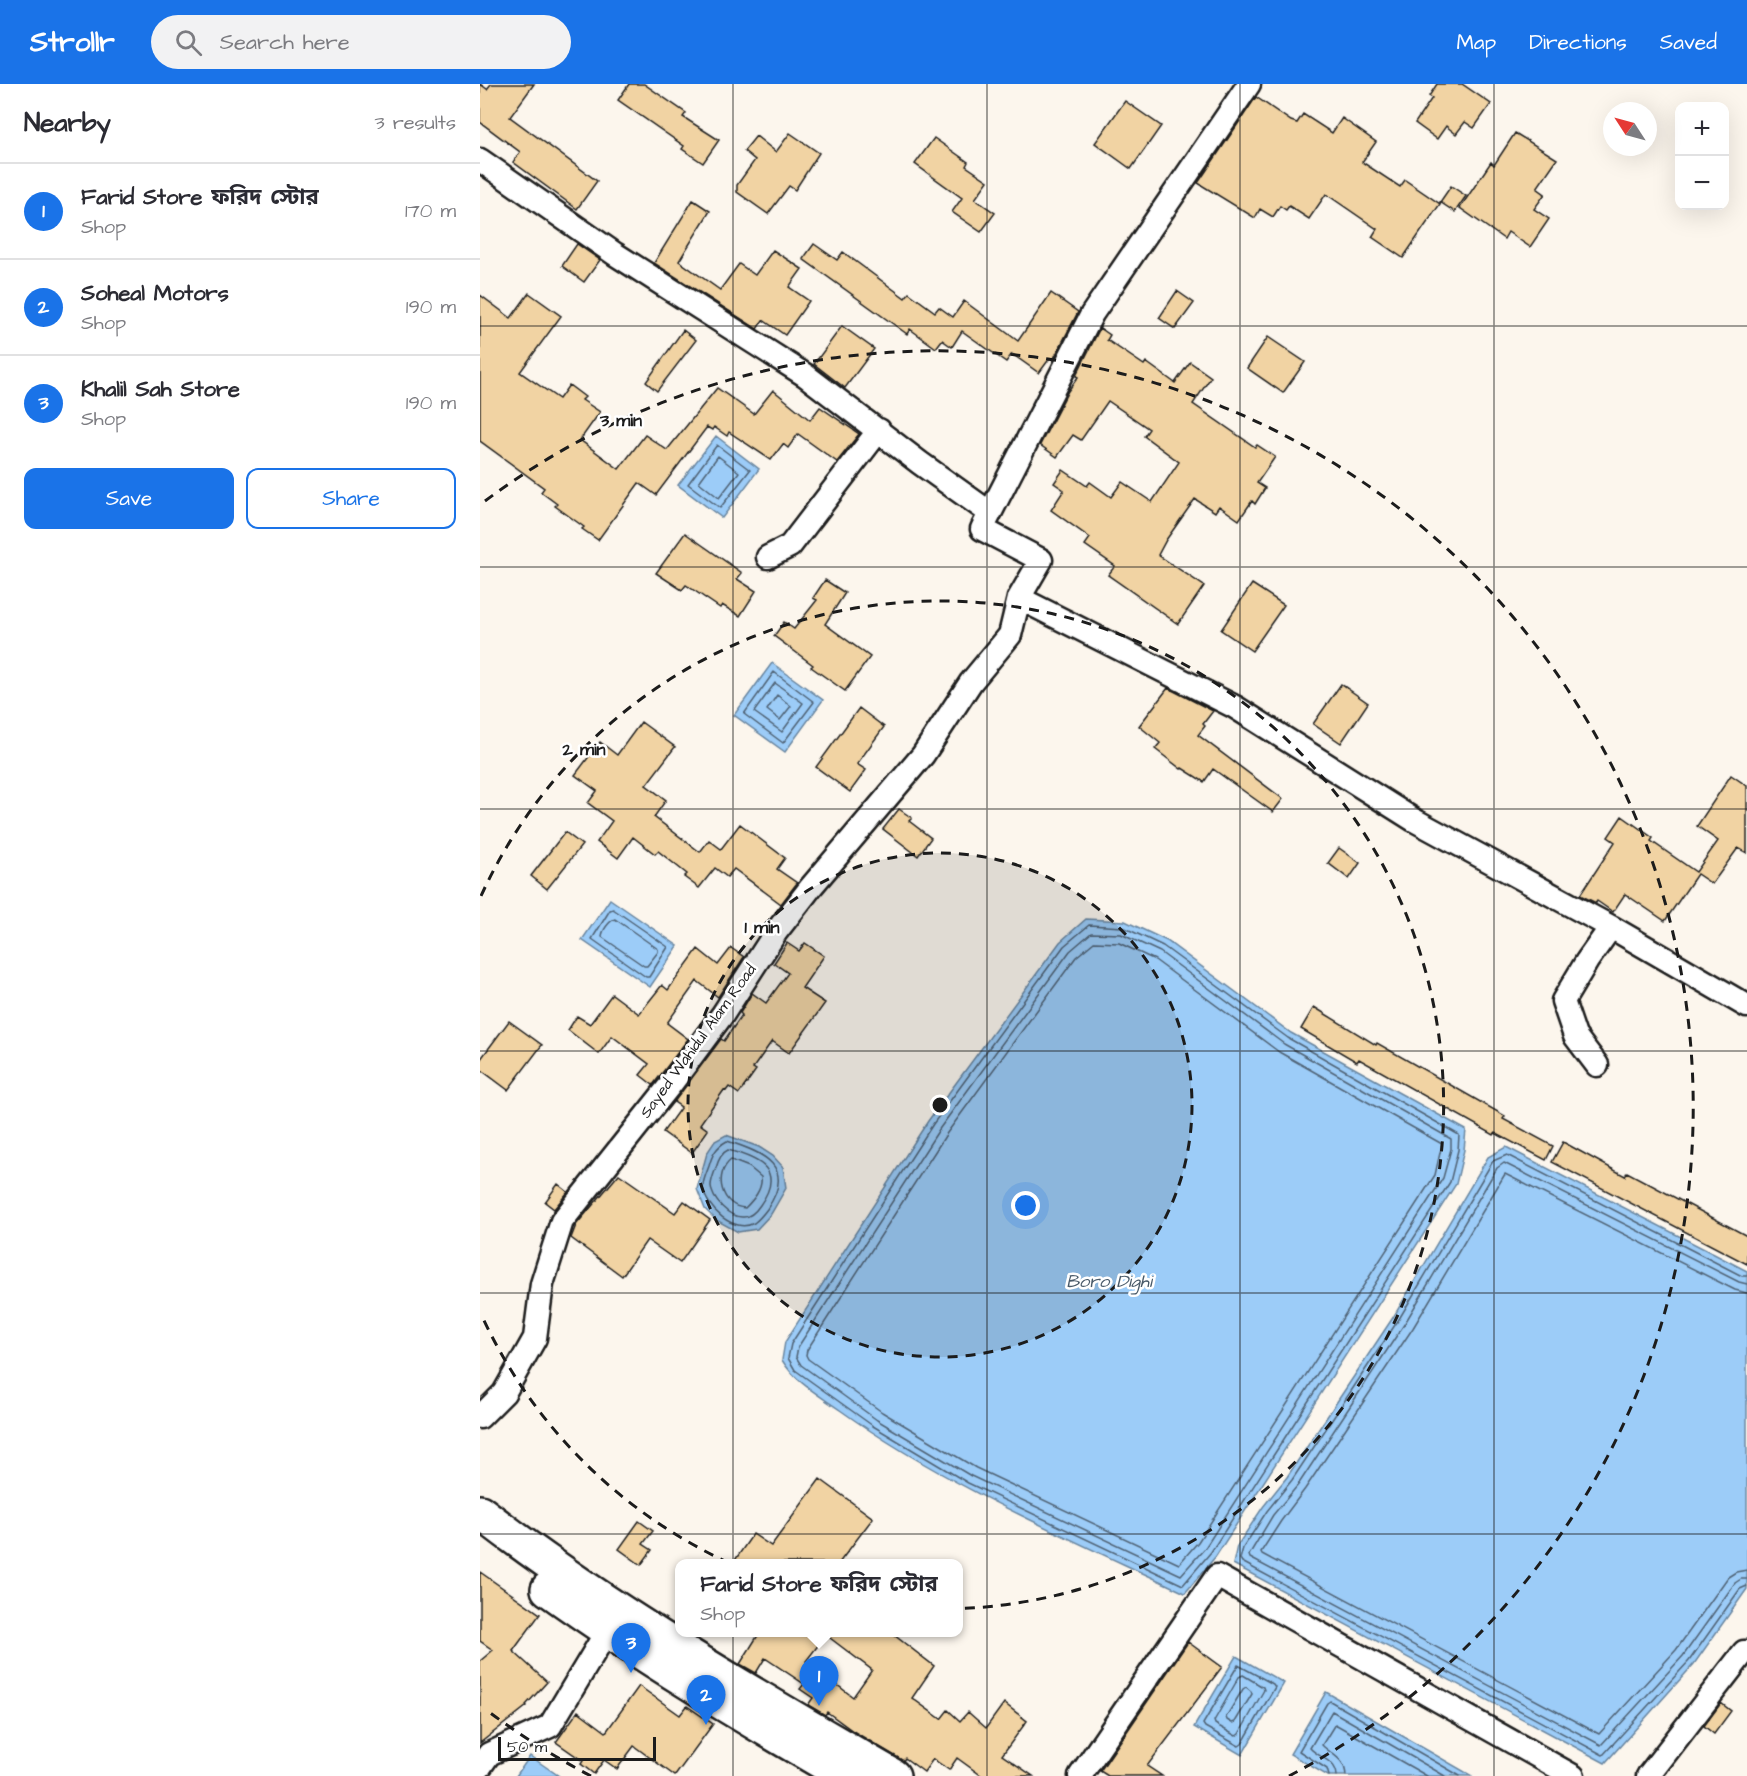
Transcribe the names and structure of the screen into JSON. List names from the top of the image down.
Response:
{
  "streets": {
    "street": ["Sayed Wahidul Alam Road"]
  },
  "water": ["Boro Dighi"],
  "scale_bar": "50 m",
  "north": "top left",
  "page": {
    "header": "Strollr",
    "search": "Search here",
    "nav": ["Map", "Directions", "Saved"],
    "heading": ["Nearby", "3 results"],
    "map_buttons": ["+", "−"],
    "list": [
      {
        "mark": "1",
        "name": "Farid Store ফরিদ স্টোর",
        "note": "Shop",
        "value": "170 m"
      },
      {
        "mark": "2",
        "name": "Soheal Motors",
        "note": "Shop",
        "value": "190 m"
      },
      {
        "mark": "3",
        "name": "Khalil Sah Store",
        "note": "Shop",
        "value": "190 m"
      }
    ],
    "buttons": ["Save", "Share"],
    "popup": ["Farid Store ফরিদ স্টোর", "Shop"],
    "pins": ["3", "1", "2"],
    "scale": "50 m"
  },
  "rings": ["3 min", "2 min", "1 min"]
}
